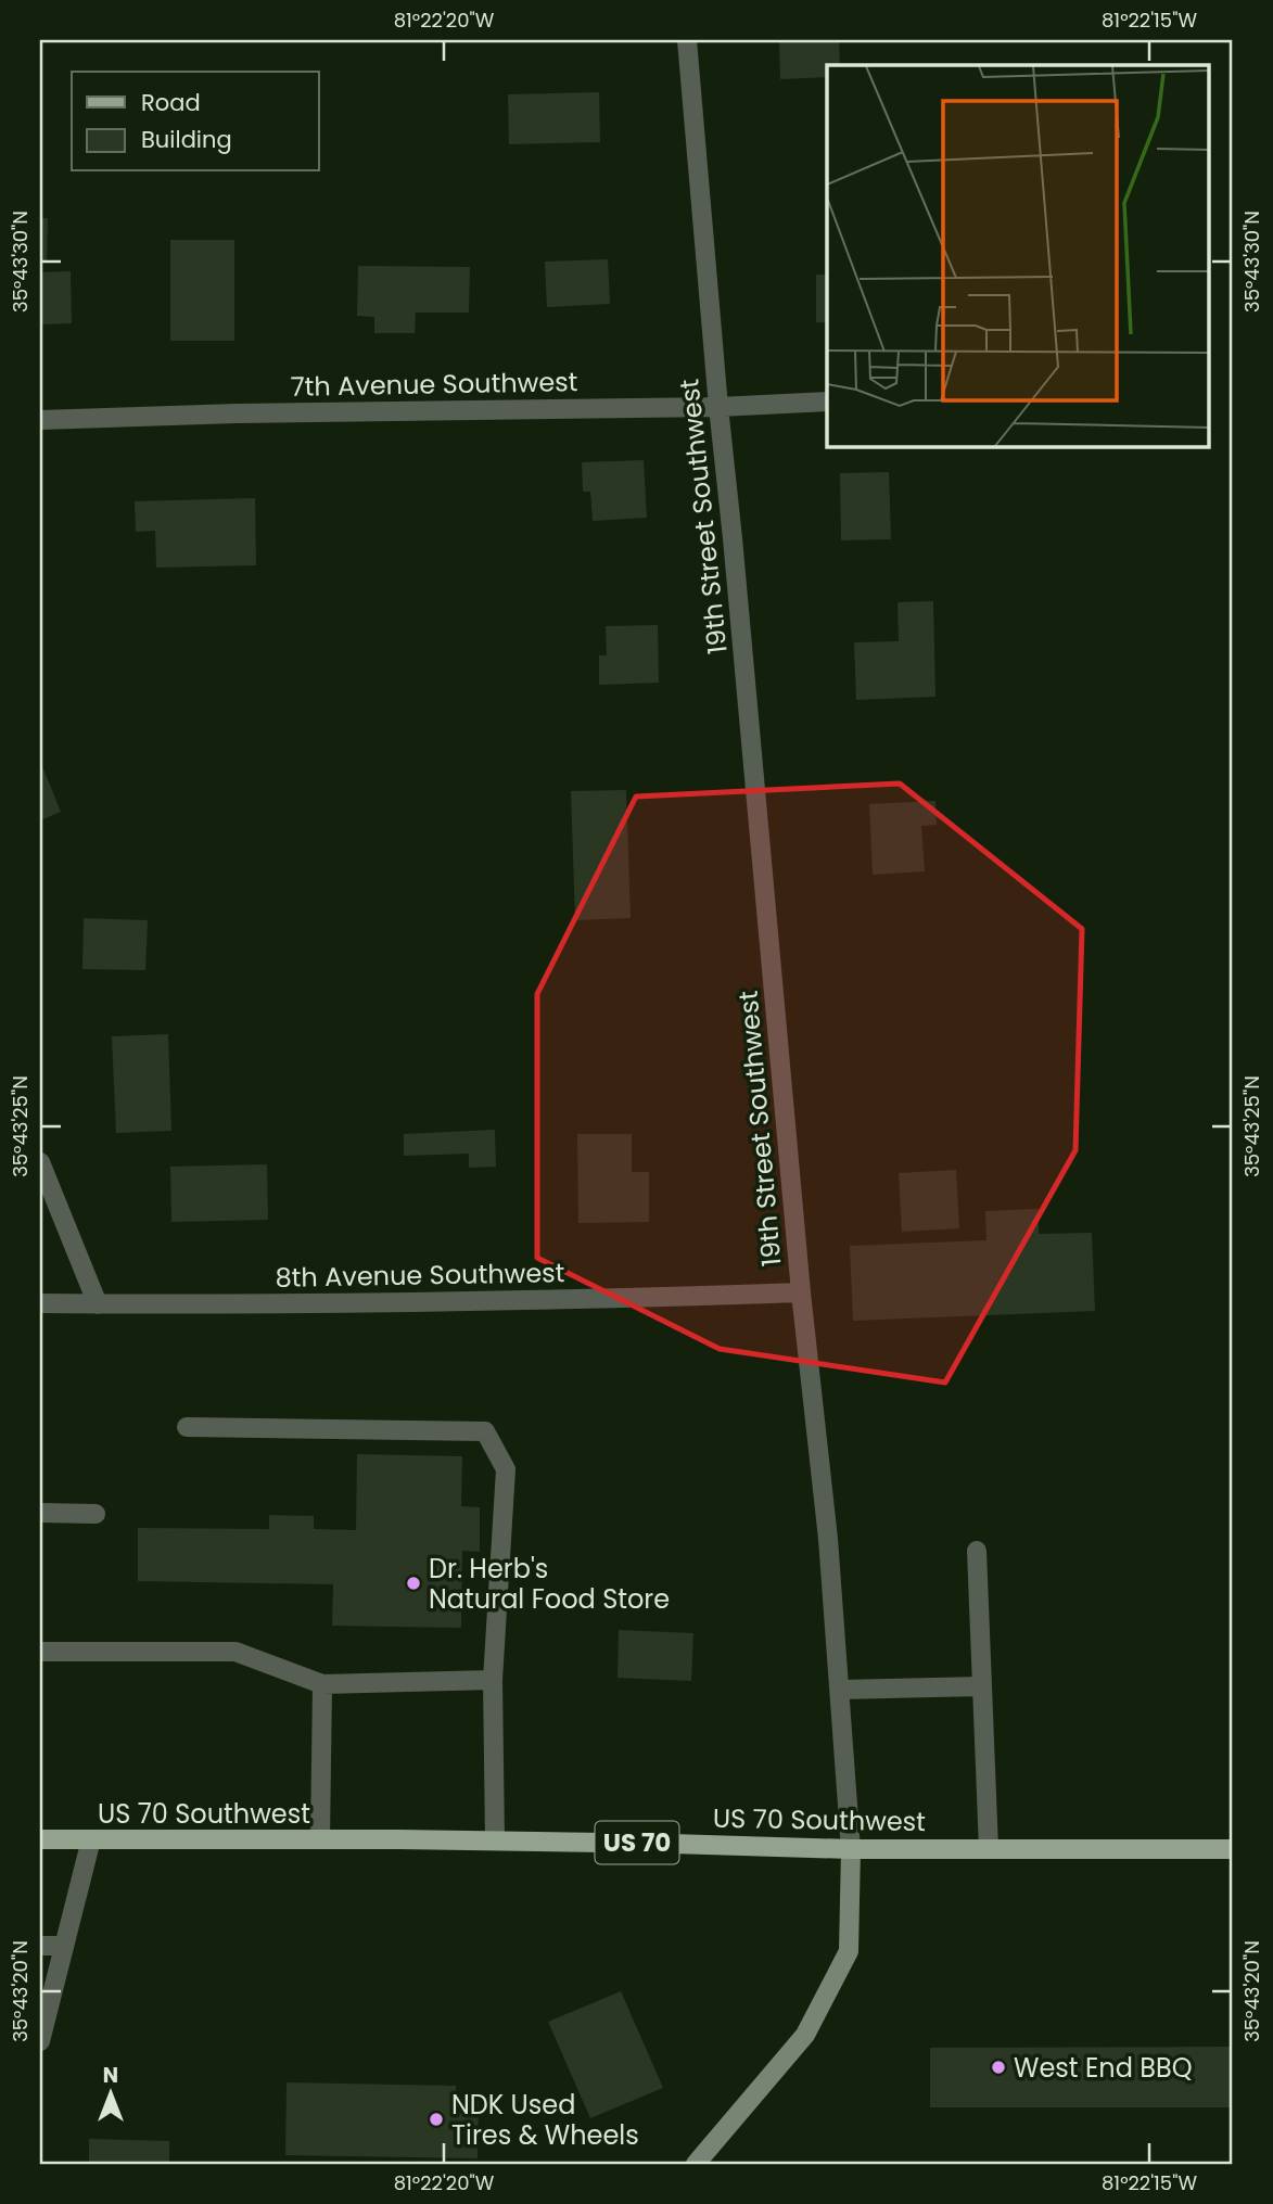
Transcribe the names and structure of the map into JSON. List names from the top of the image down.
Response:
{
  "streets": {
    "main road": ["US 70 Southwest", "US 70"],
    "street": ["7th Avenue Southwest", "19th Street Southwest", "8th Avenue Southwest"]
  },
  "crossings": [
    ["7th Avenue Southwest", "19th Street Southwest"],
    ["19th Street Southwest", "8th Avenue Southwest"],
    ["19th Street Southwest", "US 70 Southwest"]
  ],
  "places": ["Dr. Herb's Natural Food Store", "West End BBQ", "NDK Used Tires & Wheels"],
  "legend": ["Road", "Building"],
  "north": "top",
  "coordinates": [
    "81°22'20\"W",
    "81°22'15\"W",
    "35°43'30\"N",
    "35°43'25\"N",
    "35°43'20\"N"
  ]
}
